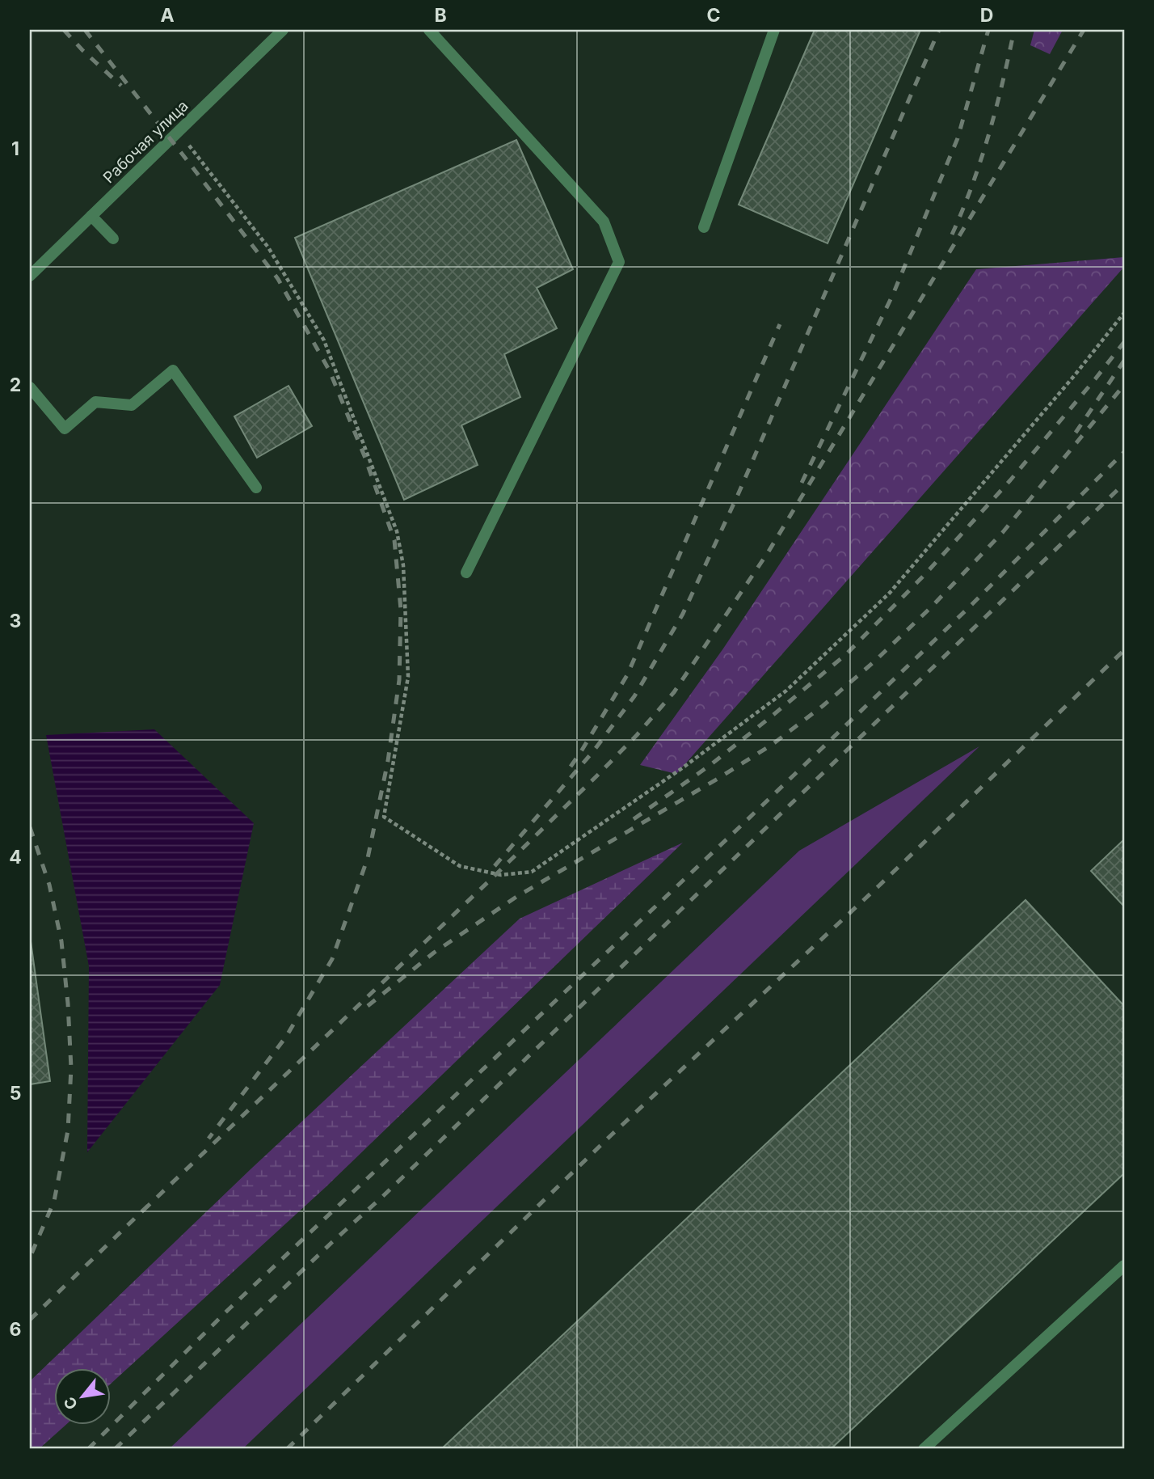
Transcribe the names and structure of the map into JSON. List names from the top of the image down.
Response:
{
  "streets": {
    "street": ["Рабочая улица"]
  },
  "north": "bottom left",
  "grid": {
    "columns": [
      "A",
      "B",
      "C",
      "D"
    ],
    "rows": [
      "1",
      "2",
      "3",
      "4",
      "5",
      "6"
    ]
  }
}
